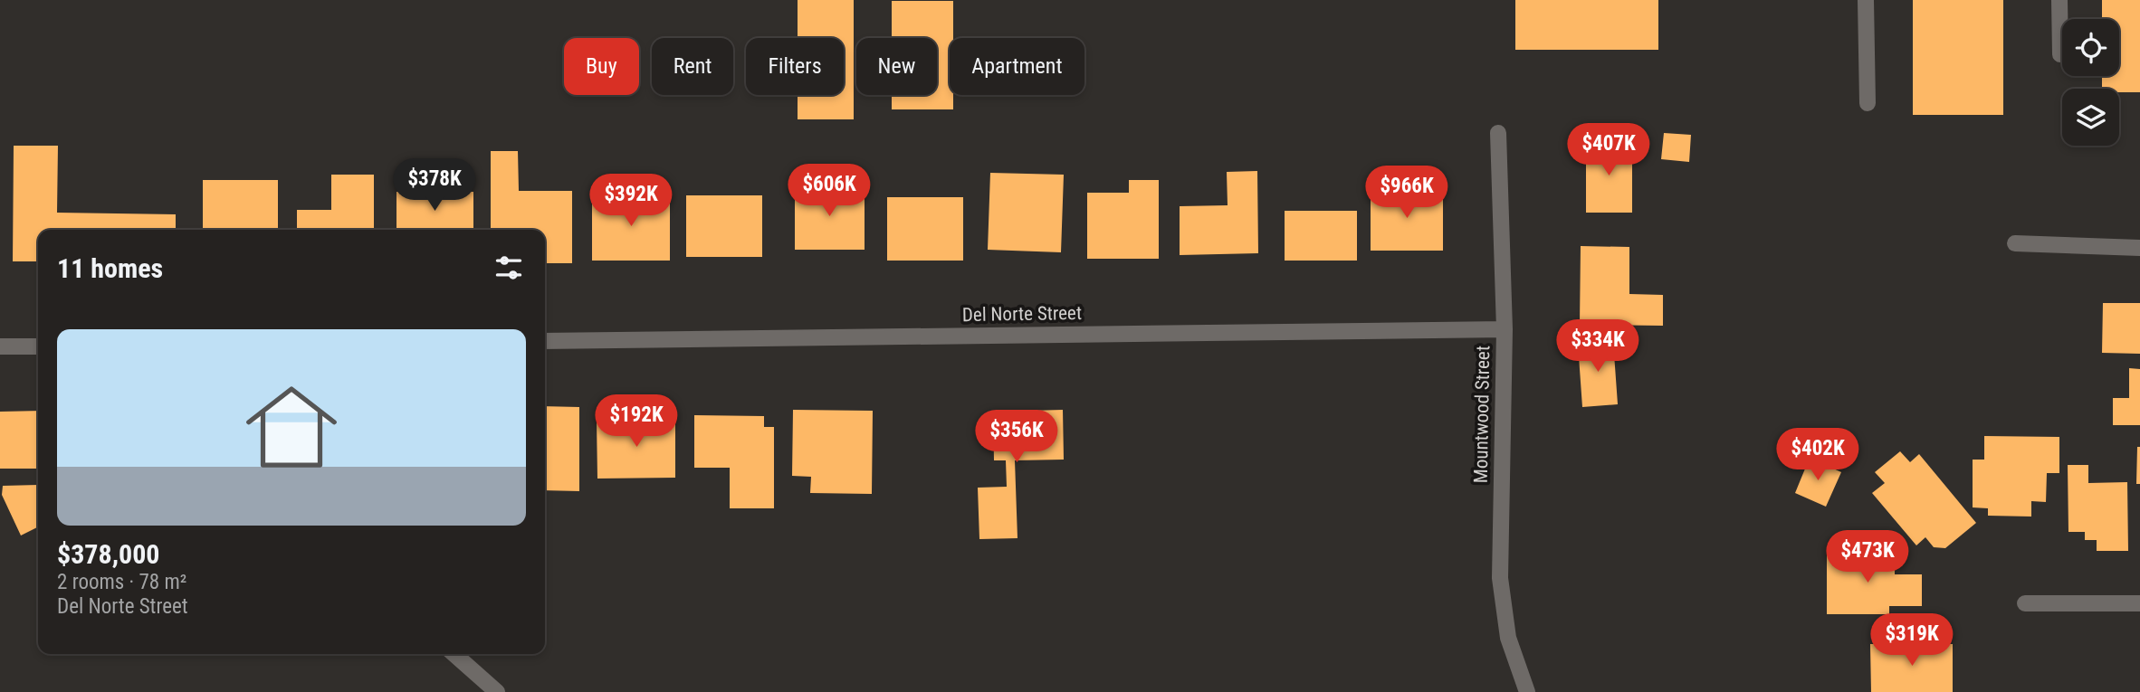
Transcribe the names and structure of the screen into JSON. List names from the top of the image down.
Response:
{
  "streets": {
    "street": ["Del Norte Street", "Mountwood Street"]
  },
  "crossings": [
    ["Del Norte Street", "Mountwood Street"]
  ],
  "page": {
    "chip": [
      "Buy",
      "Rent",
      "Filters",
      "New",
      "Apartment"
    ],
    "price": [
      "$407K",
      "$378K",
      "$606K",
      "$966K",
      "$392K",
      "$334K",
      "$192K",
      "$356K",
      "$402K",
      "$473K",
      "$319K"
    ],
    "heading": "11 homes",
    "list": [
      {
        "name": "$378,000",
        "note": "2 rooms · 78 m² · Del Norte Street"
      }
    ]
  }
}
